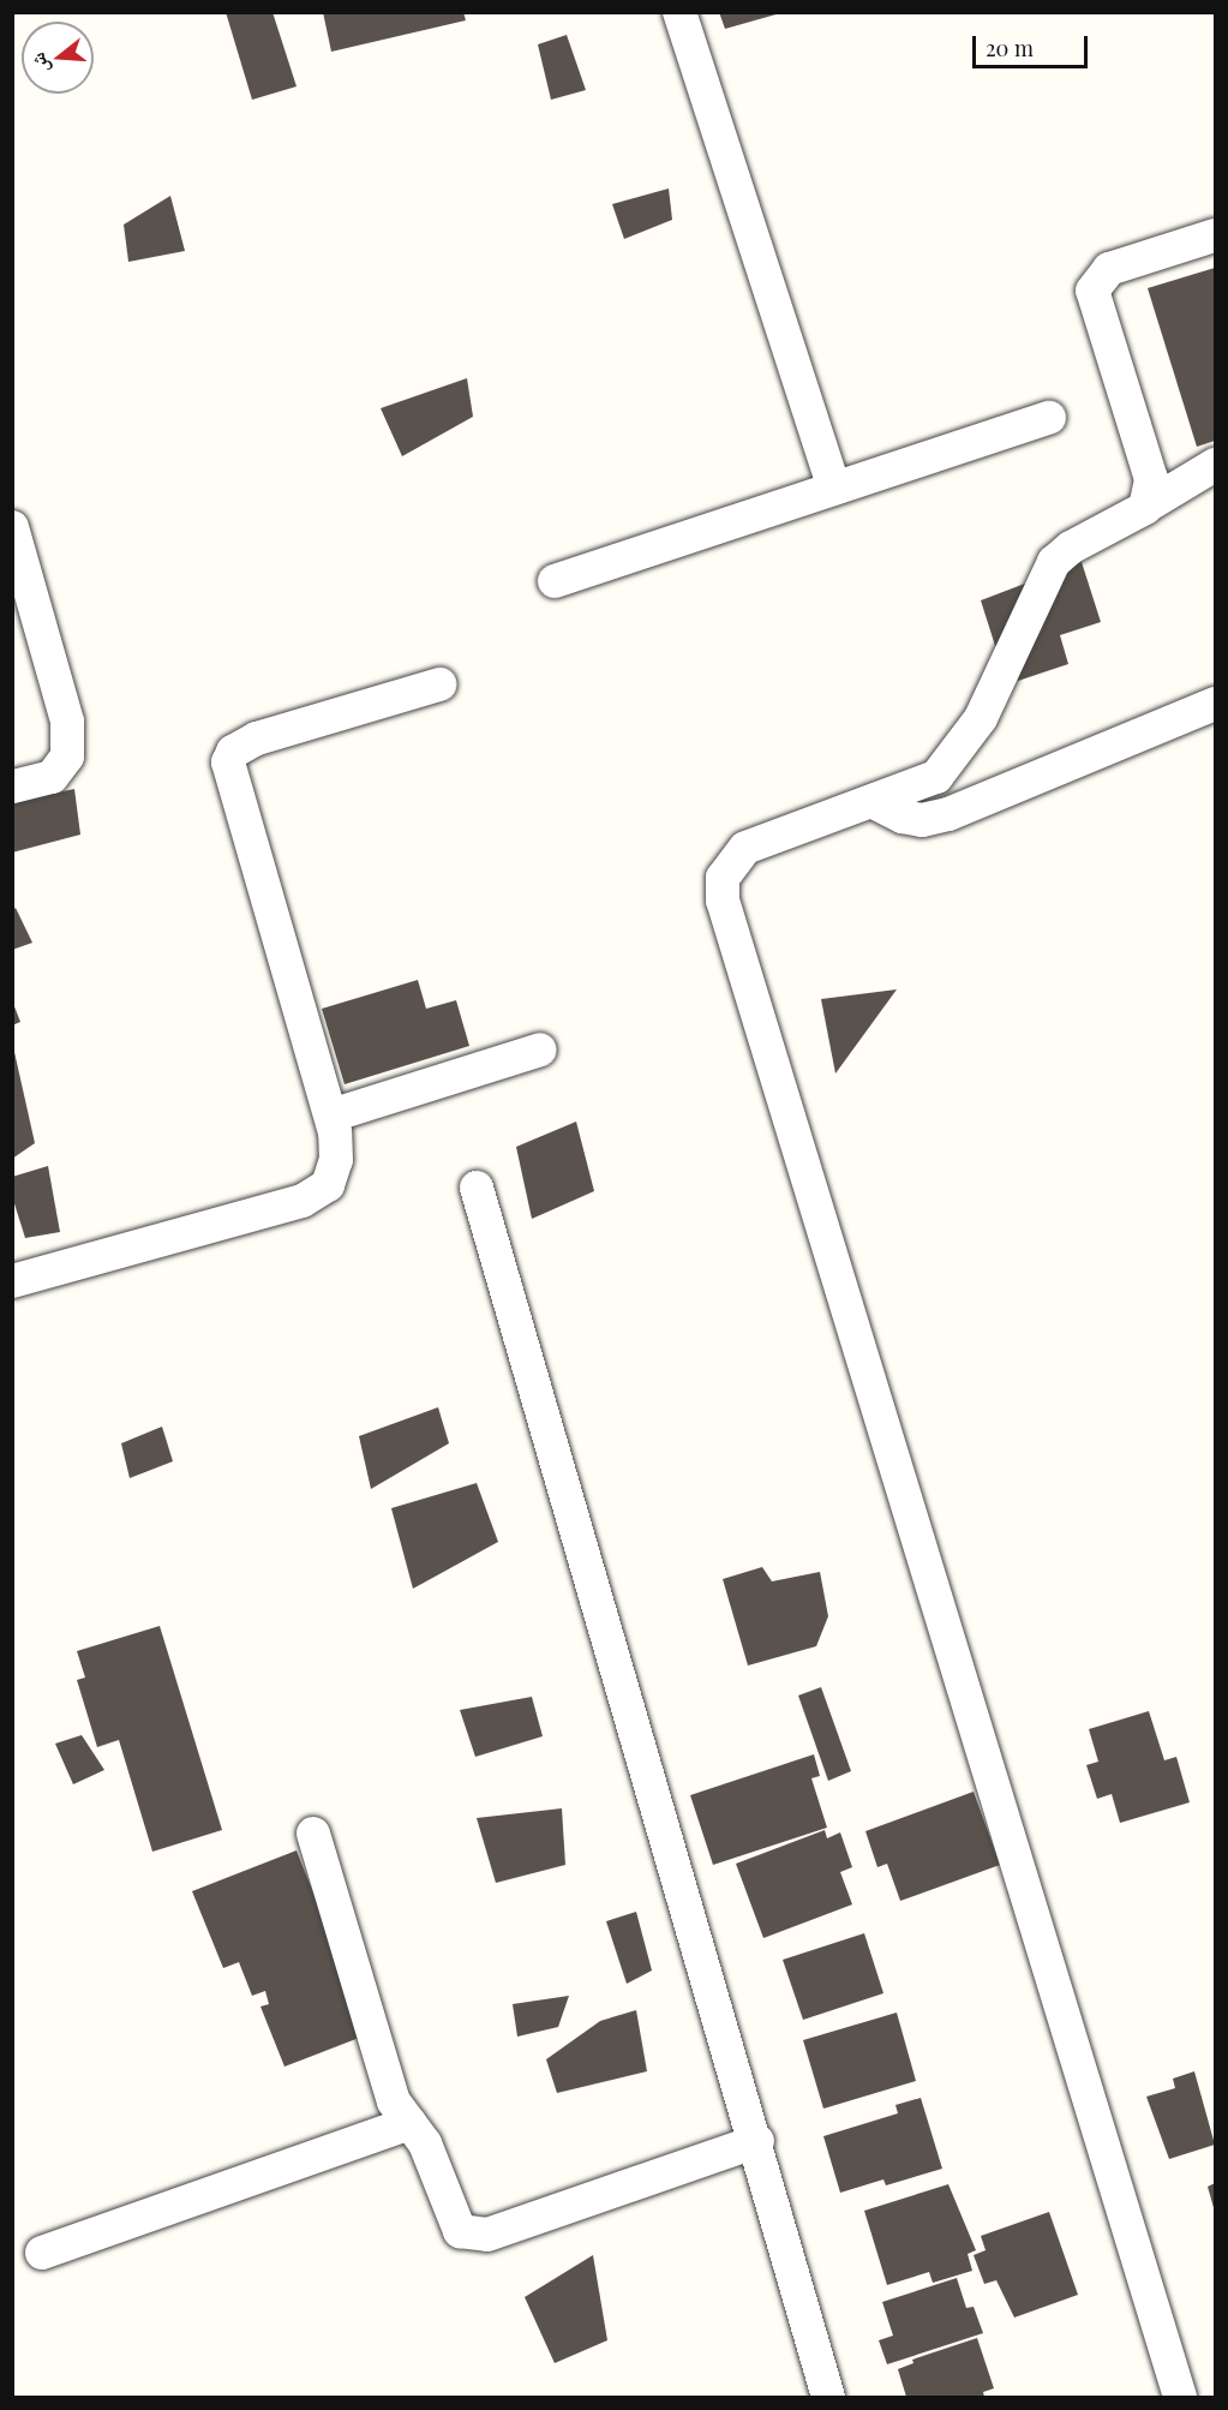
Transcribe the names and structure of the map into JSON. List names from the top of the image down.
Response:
{
  "scale_bar": "20 m",
  "north": "left"
}
